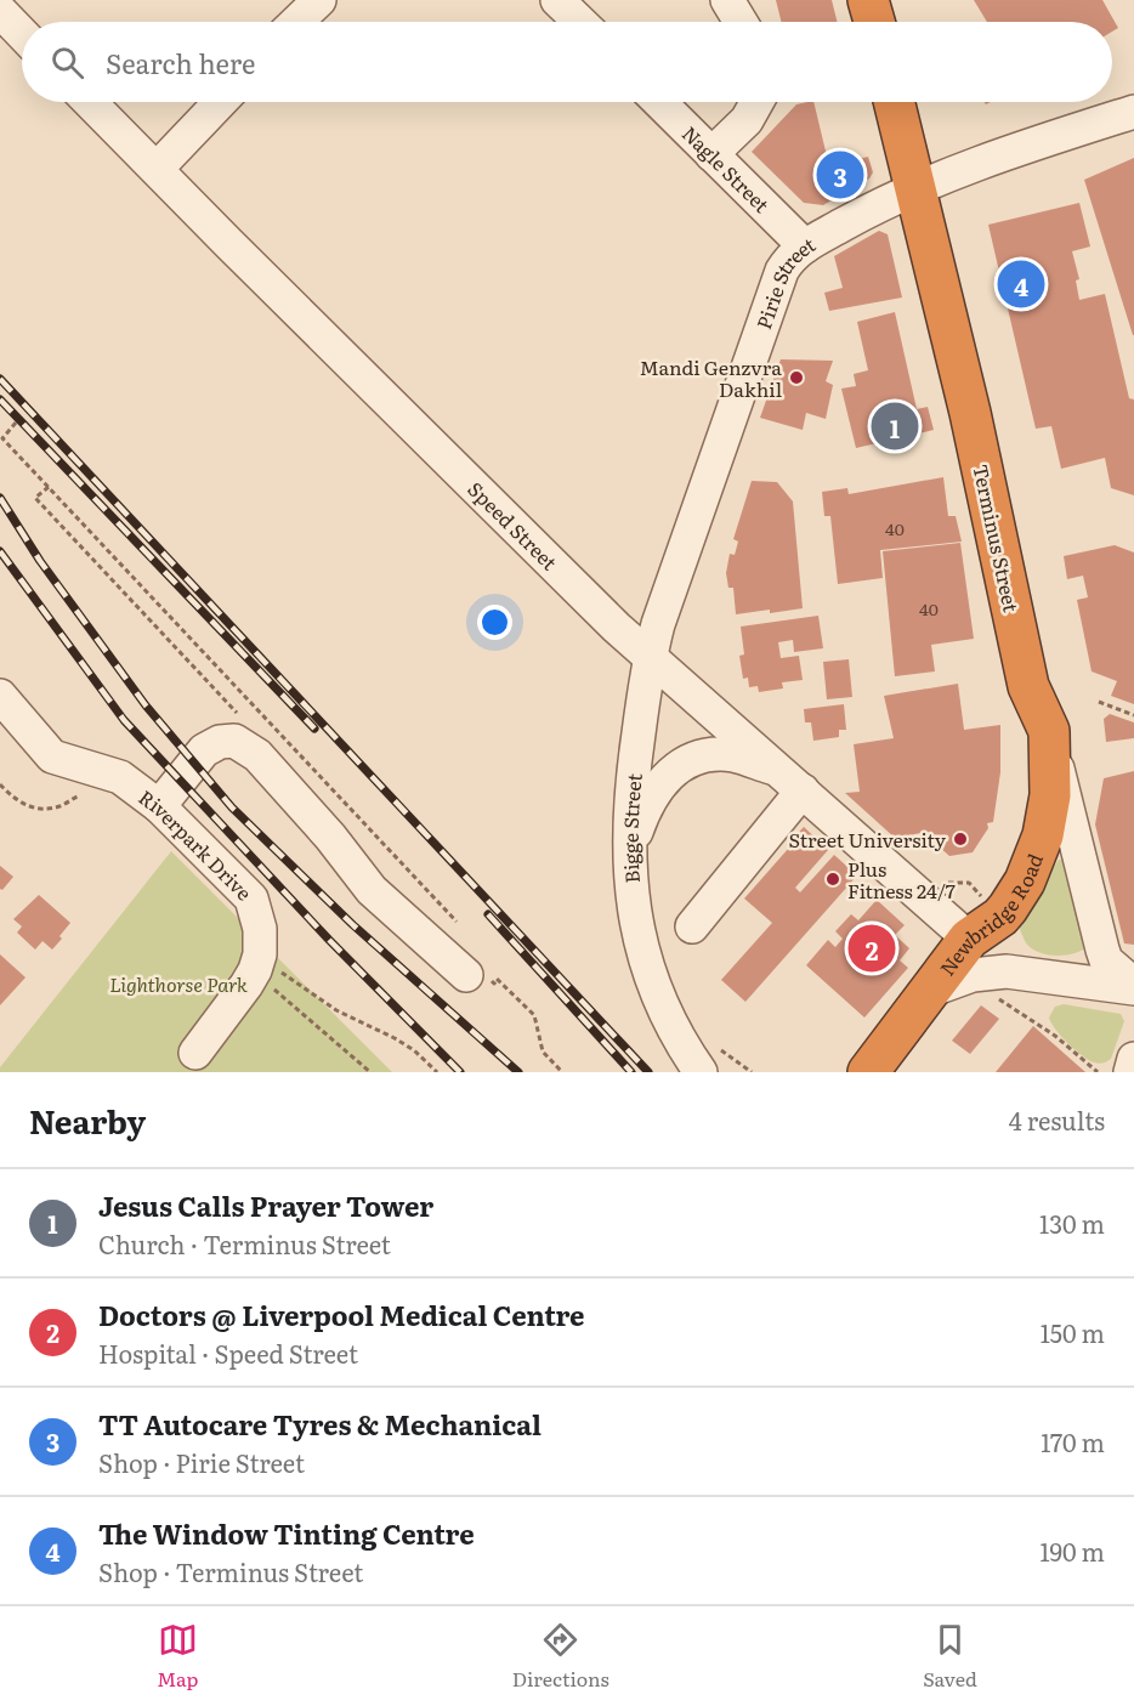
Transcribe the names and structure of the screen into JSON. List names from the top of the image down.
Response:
{
  "streets": {
    "highway": ["Terminus Street", "Newbridge Road"],
    "street": [
      "Nagle Street",
      "Pirie Street",
      "Speed Street",
      "Bigge Street",
      "Riverpark Drive"
    ]
  },
  "crossings": [
    ["Nagle Street", "Pirie Street"],
    ["Pirie Street", "Speed Street"],
    ["Pirie Street", "Terminus Street"],
    ["Pirie Street", "Bigge Street"],
    ["Speed Street", "Bigge Street"],
    ["Speed Street", "Newbridge Road"],
    ["Terminus Street", "Newbridge Road"]
  ],
  "parks": ["Lighthorse Park"],
  "places": ["Mandi Genzvra Dakhil", "Street University", "Plus Fitness 24/7"],
  "house_numbers": ["40", "40"],
  "page": {
    "search": "Search here",
    "pins": [
      "3",
      "4",
      "1",
      "2"
    ],
    "heading": ["Nearby", "4 results"],
    "list": [
      {
        "mark": "1",
        "name": "Jesus Calls Prayer Tower",
        "note": "Church · Terminus Street",
        "value": "130 m"
      },
      {
        "mark": "2",
        "name": "Doctors @ Liverpool Medical Centre",
        "note": "Hospital · Speed Street",
        "value": "150 m"
      },
      {
        "mark": "3",
        "name": "TT Autocare Tyres & Mechanical",
        "note": "Shop · Pirie Street",
        "value": "170 m"
      },
      {
        "mark": "4",
        "name": "The Window Tinting Centre",
        "note": "Shop · Terminus Street",
        "value": "190 m"
      }
    ],
    "nav": ["Map", "Directions", "Saved"]
  }
}
